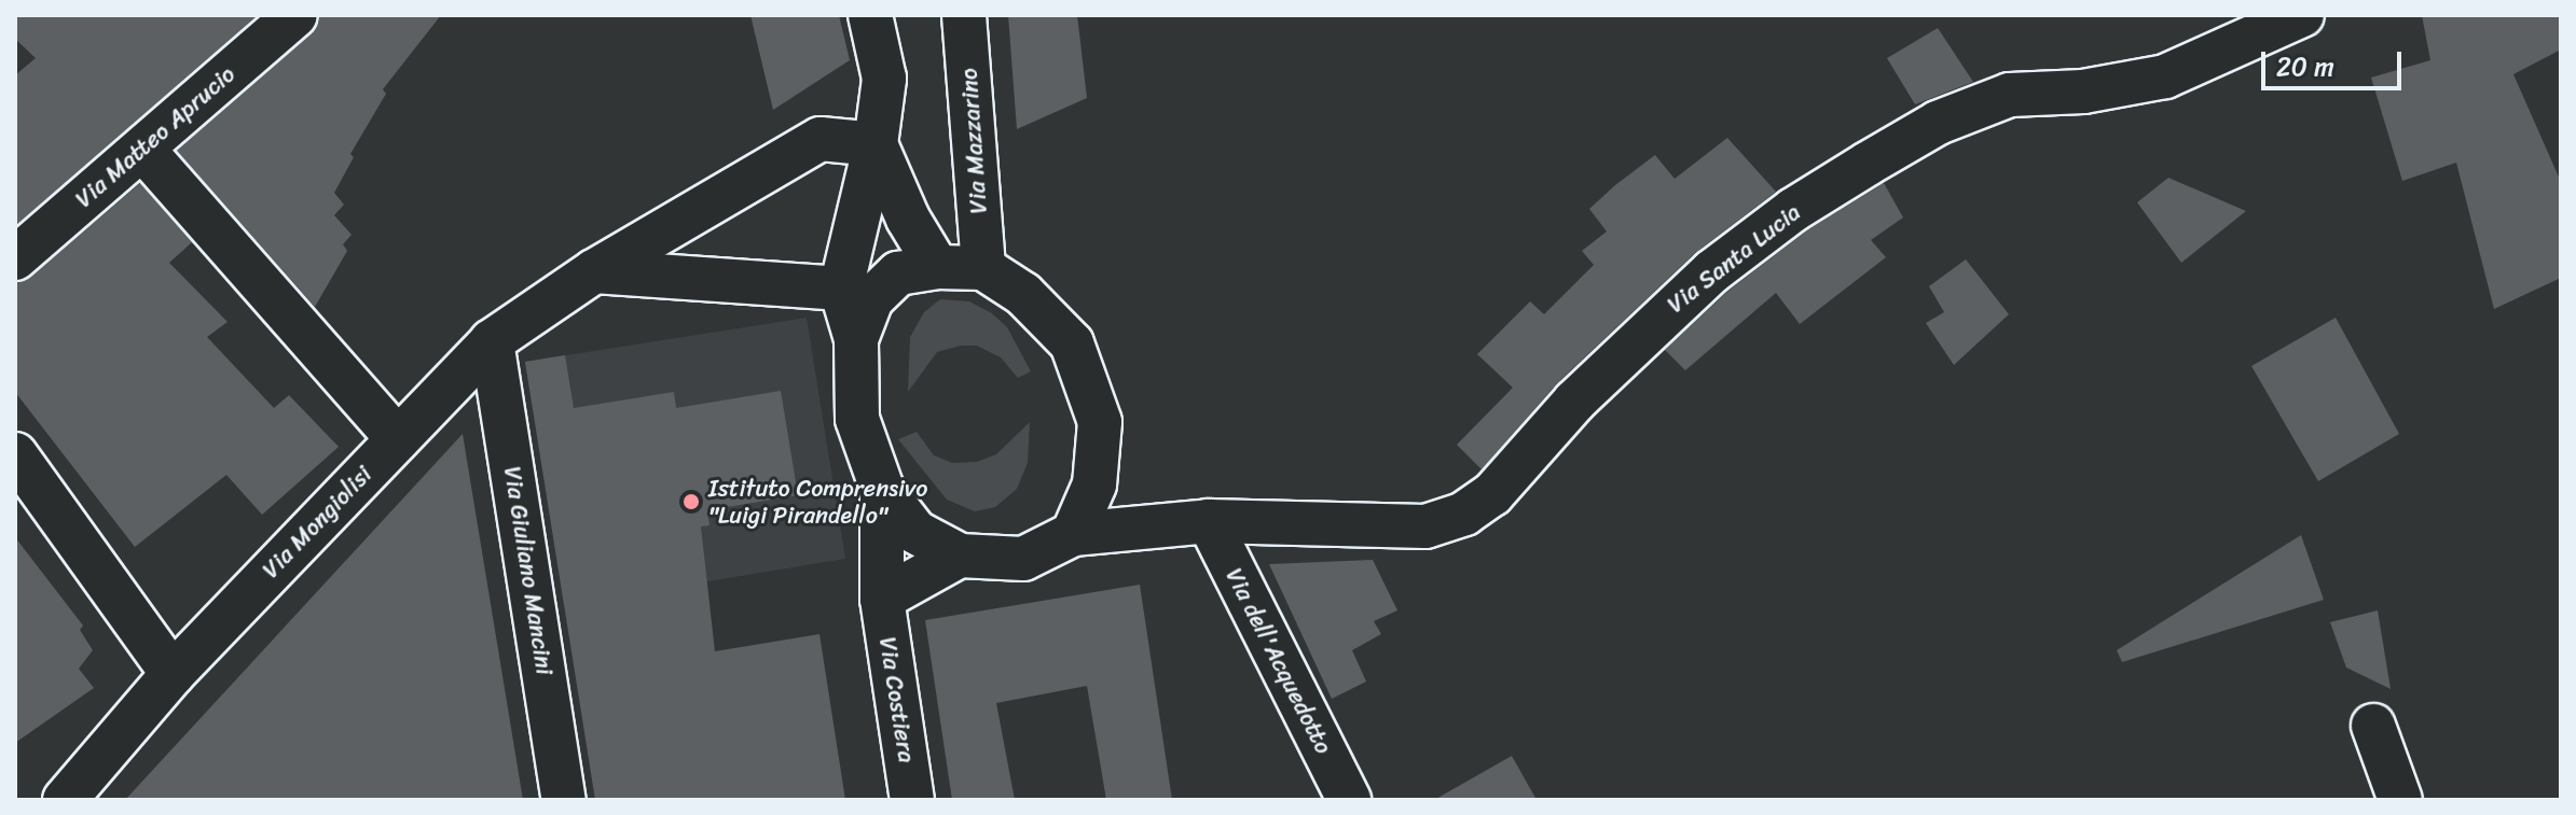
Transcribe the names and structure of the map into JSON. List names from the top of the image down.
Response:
{
  "streets": {
    "street": [
      "Via Matteo Aprucio",
      "Via Mazzarino",
      "Via Santa Lucia",
      "Via Mongiolisi",
      "Via Giuliano Mancini",
      "Via dell'Acquedotto",
      "Via Costiera"
    ]
  },
  "crossings": [
    ["Via Mazzarino", "Via Santa Lucia"],
    ["Via Mazzarino", "Via Costiera"],
    ["Via Santa Lucia", "Via dell'Acquedotto"],
    ["Via Santa Lucia", "Via Costiera"],
    ["Via Mongiolisi", "Via Giuliano Mancini"]
  ],
  "places": ["Istituto Comprensivo \"Luigi Pirandello\""],
  "scale_bar": "20 m"
}
